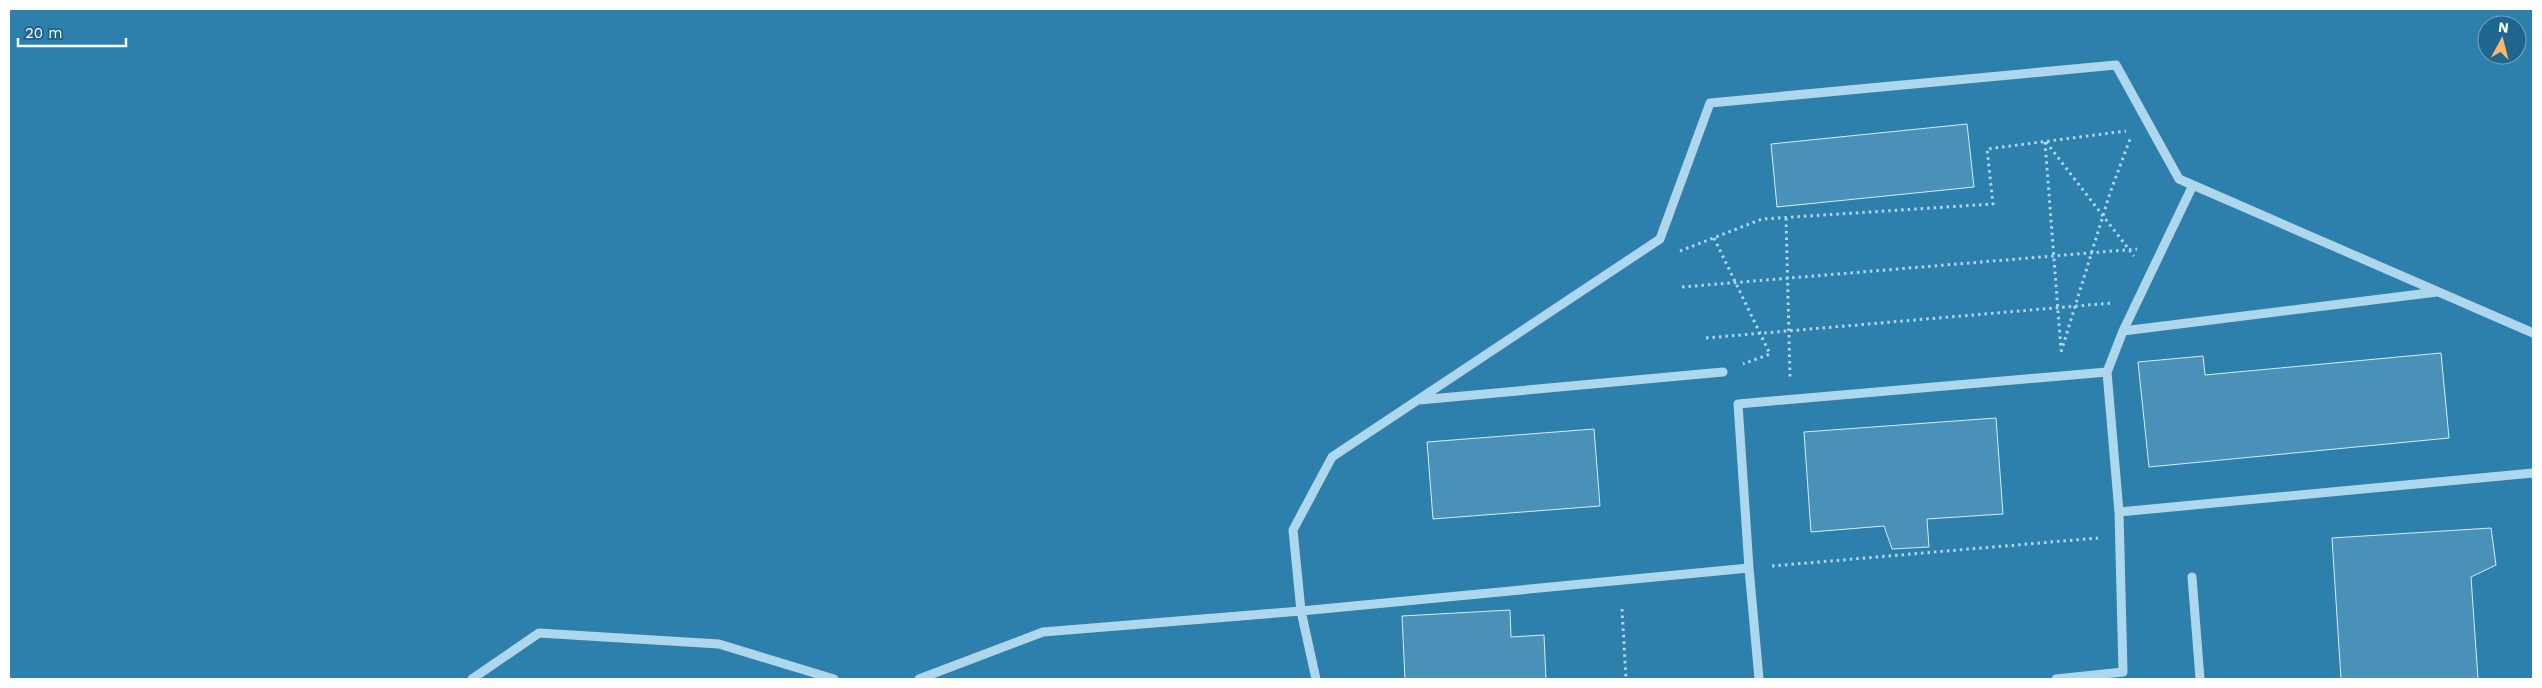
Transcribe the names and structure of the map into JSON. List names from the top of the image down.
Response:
{
  "scale_bar": "20 m",
  "north": "top"
}
